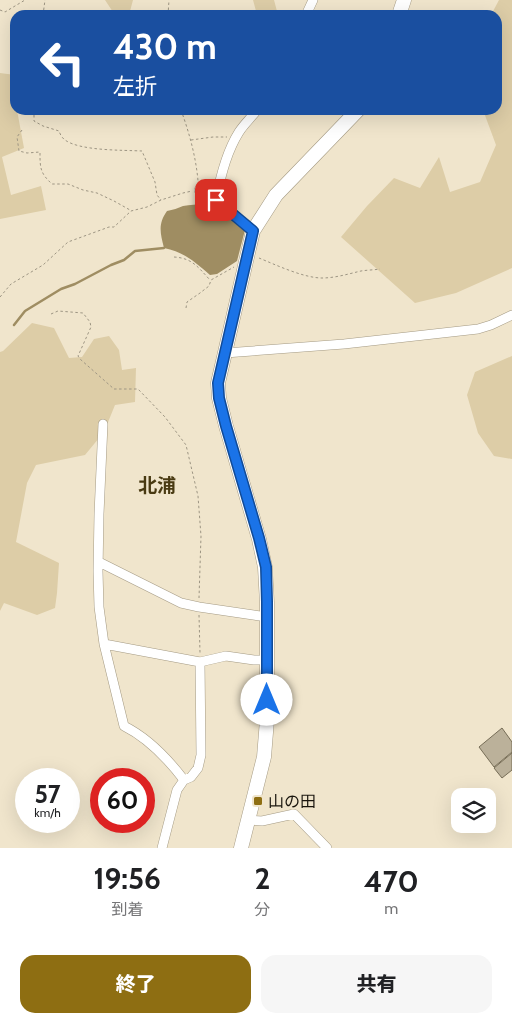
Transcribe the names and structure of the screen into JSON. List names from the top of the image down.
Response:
{
  "districts": ["北浦"],
  "places": {
    "transit": ["山の田"]
  },
  "page": {
    "turn": ["430 m", "左折"],
    "speed": "57 km/h",
    "limit": "60",
    "eta": [
      "19:56",
      "到着",
      "2",
      "分",
      "470",
      "m"
    ],
    "buttons": ["終了", "共有"]
  }
}
